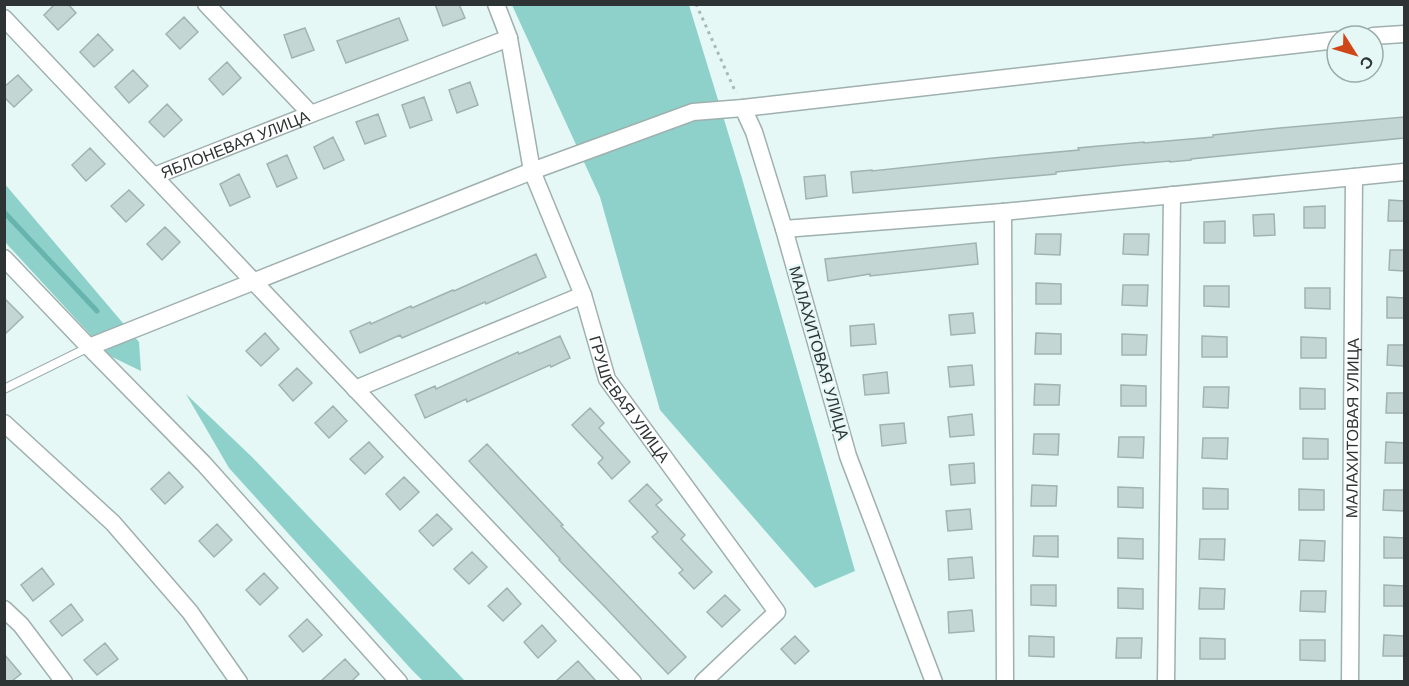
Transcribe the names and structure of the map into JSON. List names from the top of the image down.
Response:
{
  "streets": {
    "street": ["ЯБЛОНЕВАЯ УЛИЦА", "МАЛАХИТОВАЯ УЛИЦА", "ГРУШЕВАЯ УЛИЦА"]
  },
  "north": "bottom right"
}
